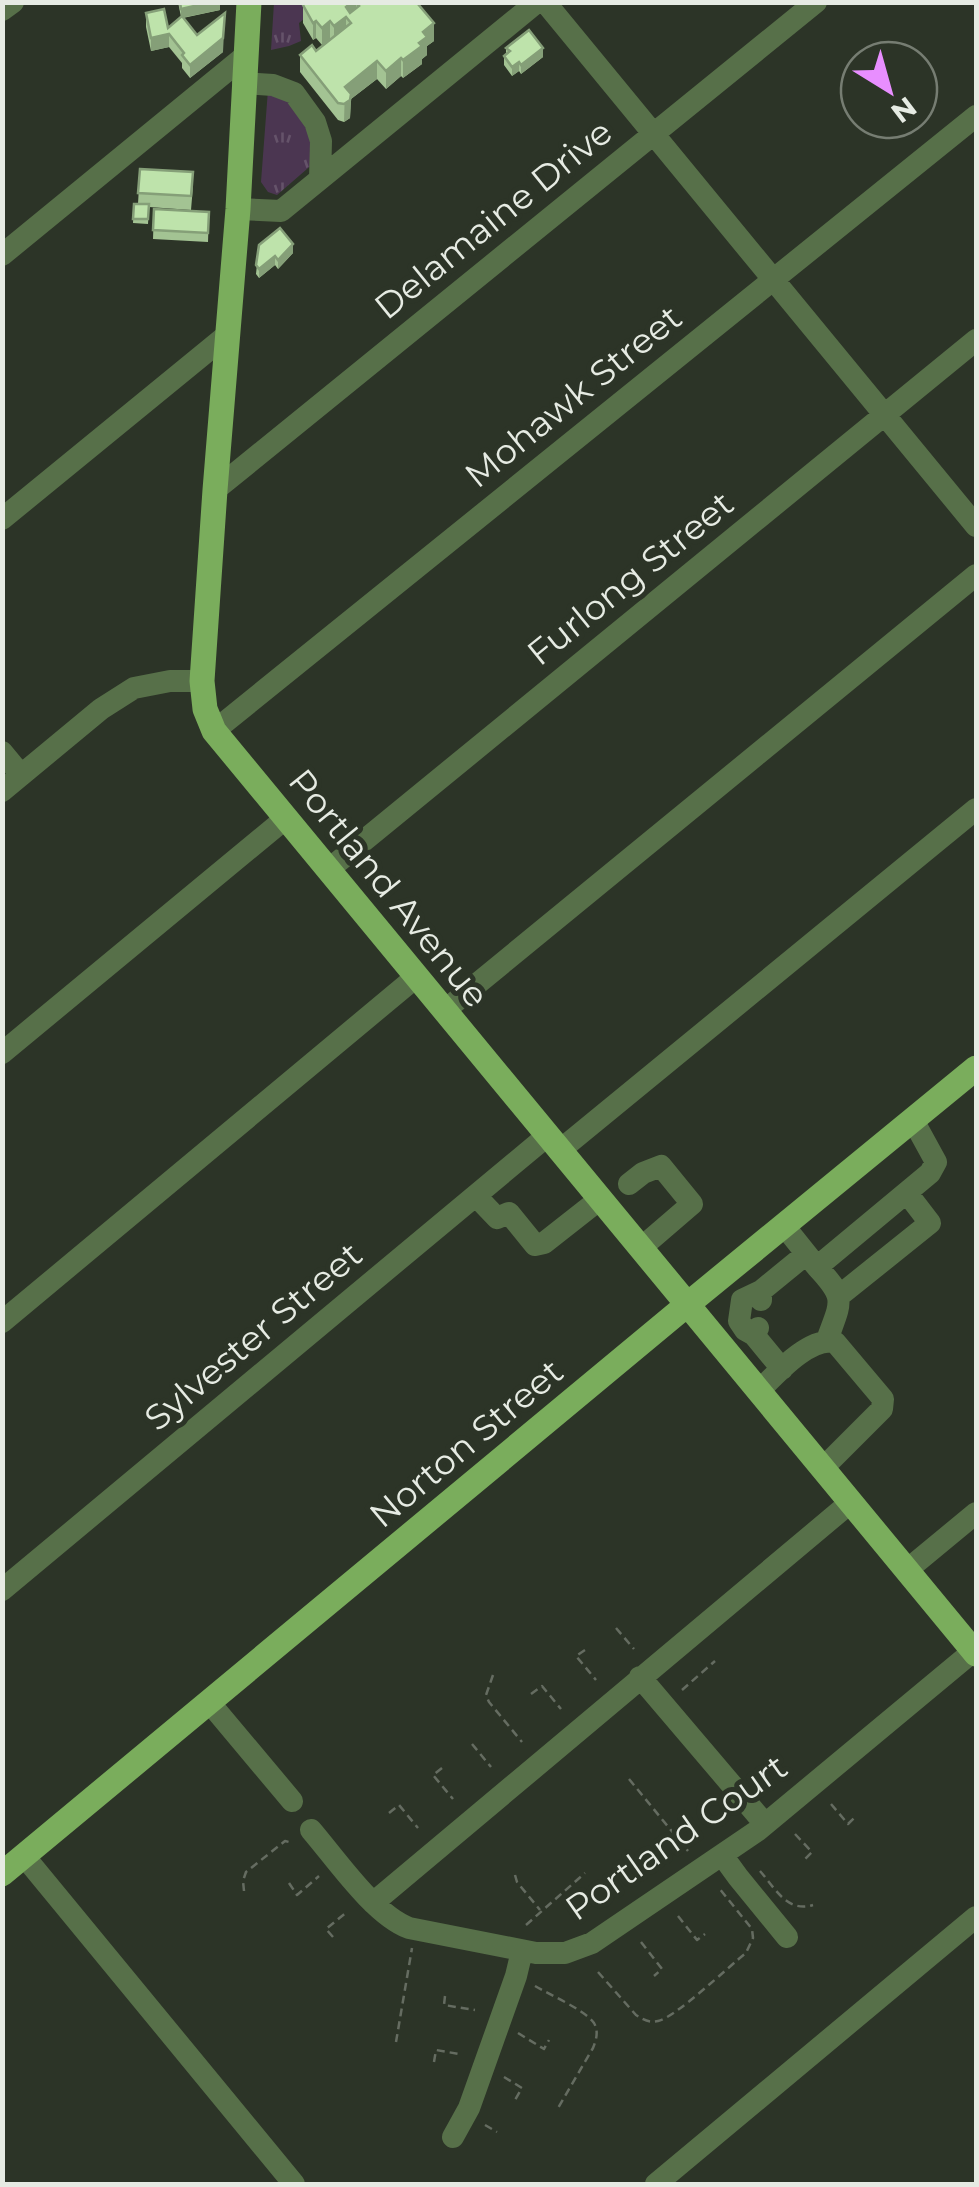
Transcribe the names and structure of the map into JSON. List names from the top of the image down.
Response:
{
  "streets": {
    "main road": ["Portland Avenue", "Norton Street"],
    "street": [
      "Delamaine Drive",
      "Mohawk Street",
      "Furlong Street",
      "Sylvester Street",
      "Portland Court"
    ]
  },
  "crossings": [
    ["Delamaine Drive", "Portland Avenue"],
    ["Mohawk Street", "Portland Avenue"],
    ["Furlong Street", "Portland Avenue"],
    ["Portland Avenue", "Sylvester Street"],
    ["Portland Avenue", "Norton Street"],
    ["Portland Avenue", "Portland Court"]
  ],
  "north": "bottom right"
}
